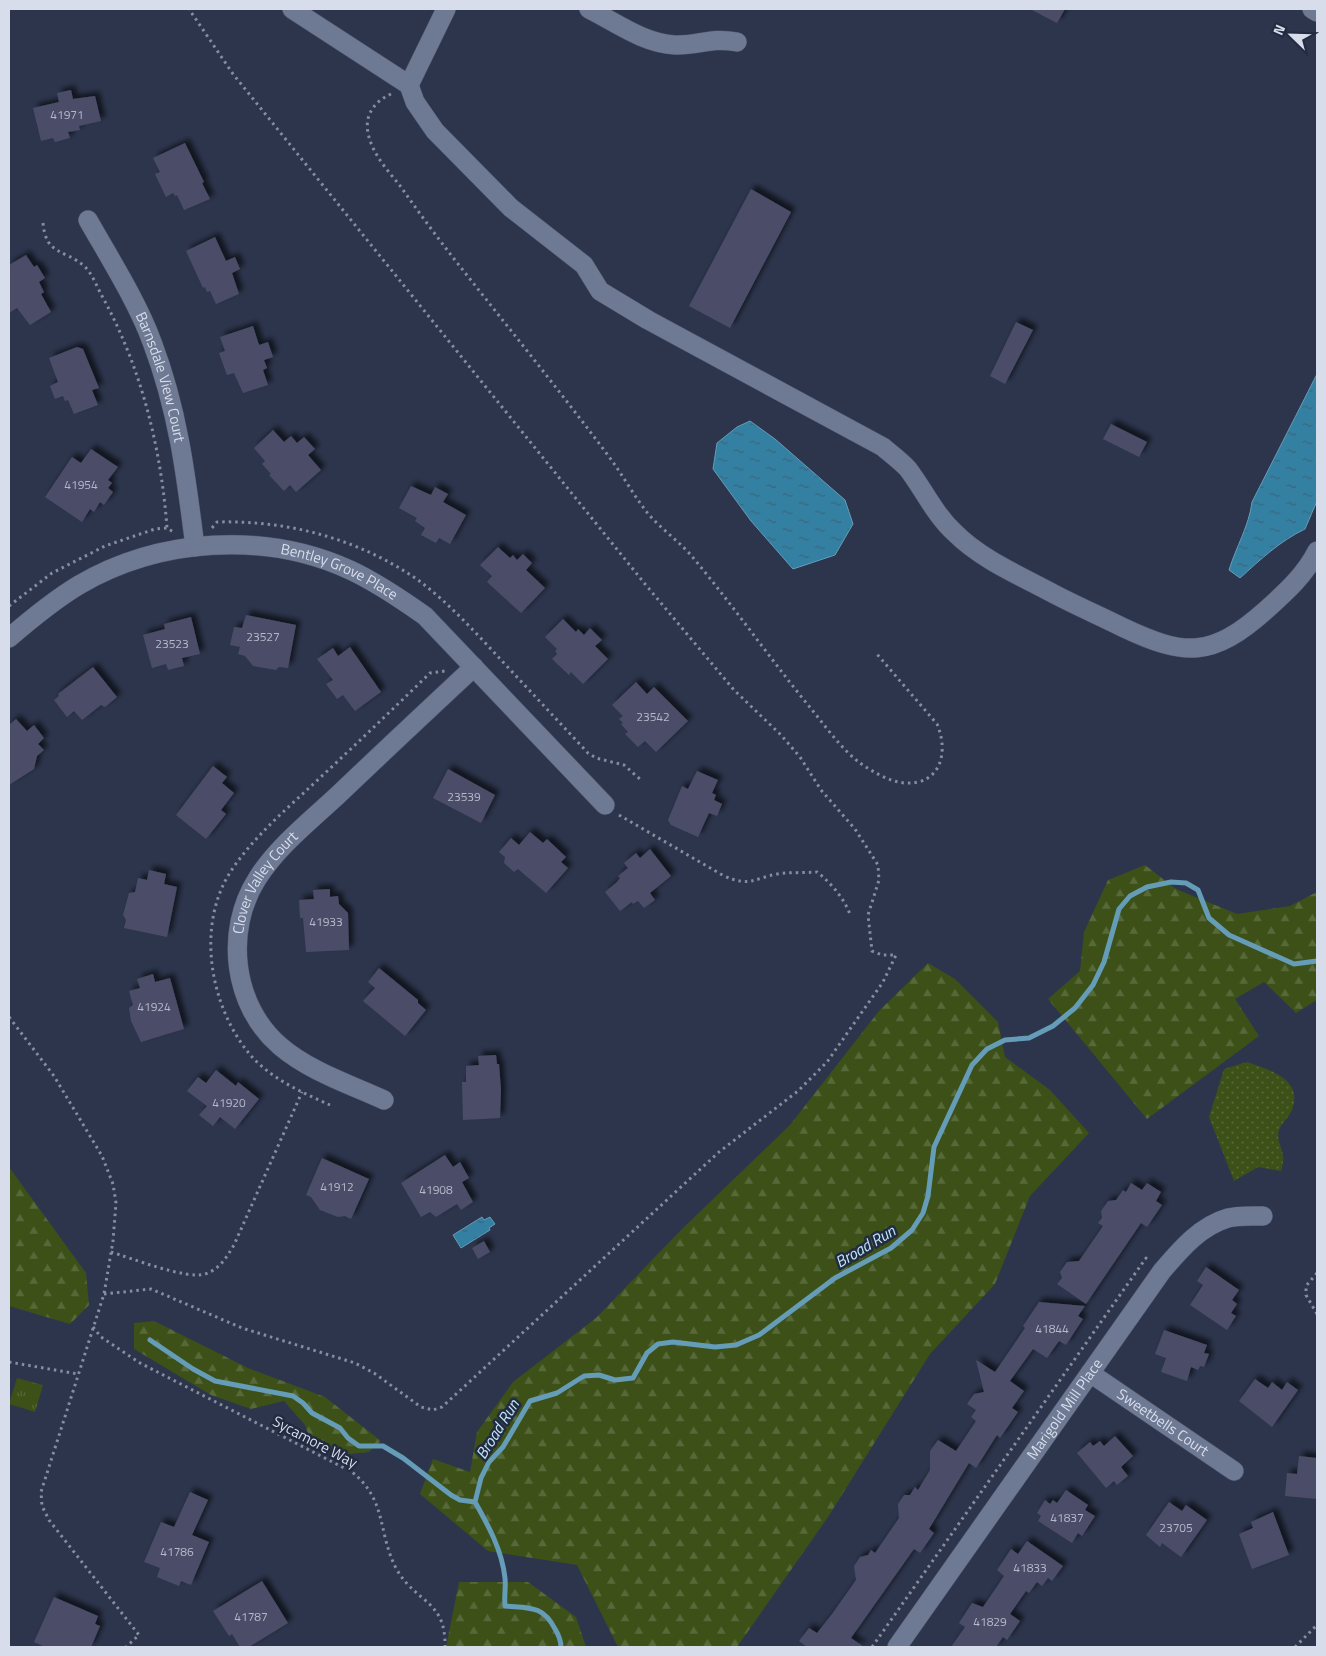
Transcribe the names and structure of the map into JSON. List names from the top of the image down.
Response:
{
  "streets": {
    "street": [
      "Barnsdale View Court",
      "Bentley Grove Place",
      "Clover Valley Court",
      "Marigold Mill Place",
      "Sweetbells Court"
    ],
    "path": ["Sycamore Way"]
  },
  "crossings": [
    ["Barnsdale View Court", "Bentley Grove Place"],
    ["Bentley Grove Place", "Clover Valley Court"],
    ["Marigold Mill Place", "Sweetbells Court"]
  ],
  "water": ["Broad Run"],
  "house_numbers": [
    "41971",
    "41954",
    "23527",
    "23523",
    "23542",
    "23539",
    "41933",
    "41924",
    "41920",
    "41912",
    "41908",
    "41844",
    "41837",
    "23705",
    "41786",
    "41833",
    "41787",
    "41829"
  ],
  "north": "top left"
}
